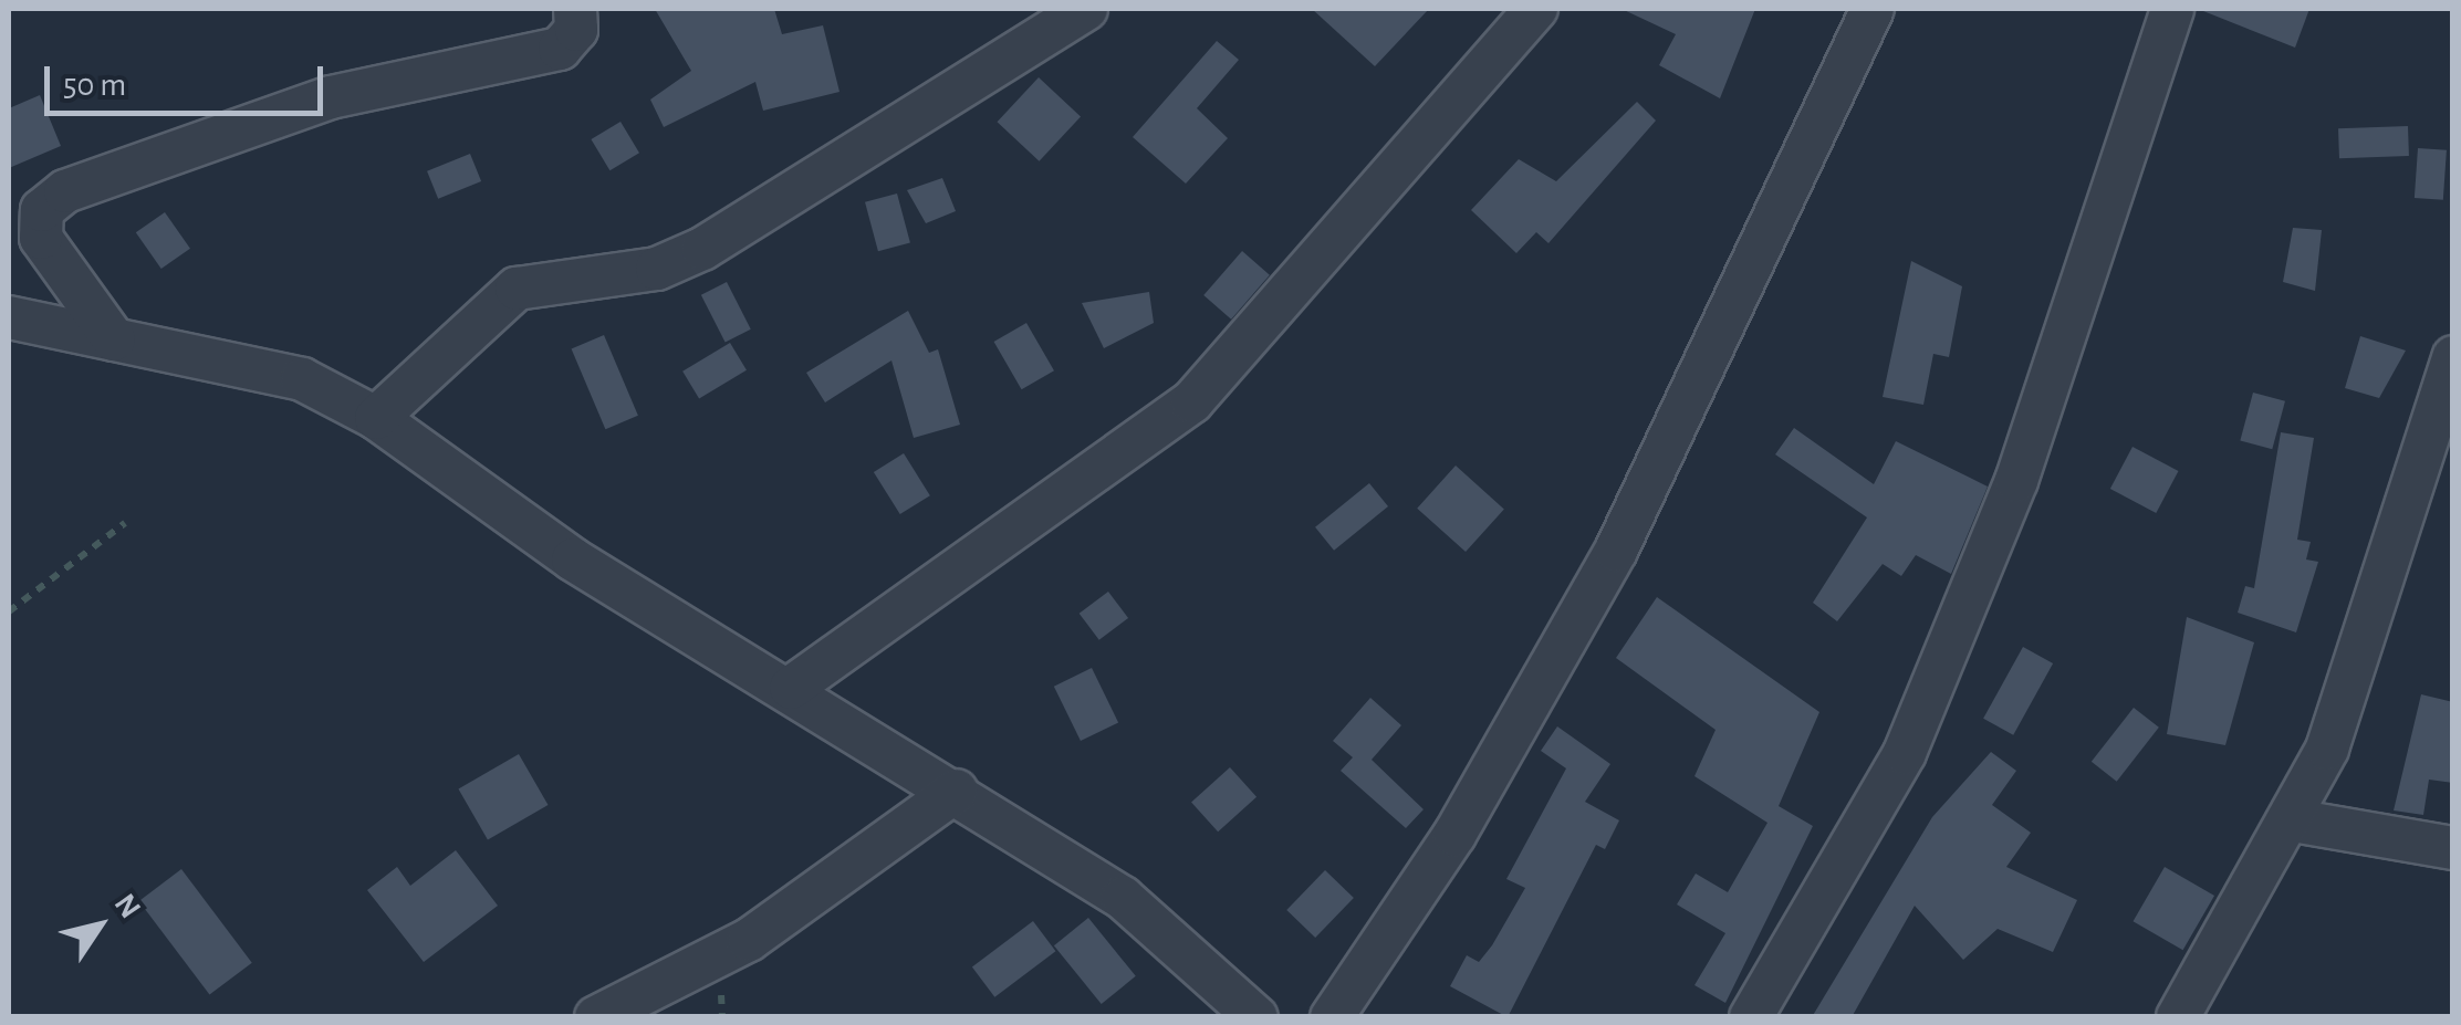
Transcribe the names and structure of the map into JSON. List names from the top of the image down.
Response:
{
  "scale_bar": "50 m",
  "north": "top right"
}
